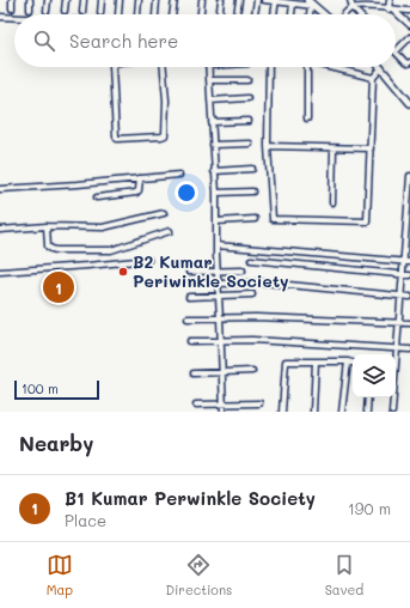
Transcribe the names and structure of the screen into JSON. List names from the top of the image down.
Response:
{
  "places": ["B2 Kumar Periwinkle Society"],
  "scale_bar": "100 m",
  "page": {
    "search": "Search here",
    "pins": "1",
    "scale": "100 m",
    "heading": "Nearby",
    "list": [
      {
        "mark": "1",
        "name": "B1 Kumar Perwinkle Society",
        "note": "Place",
        "value": "190 m"
      }
    ],
    "nav": ["Map", "Directions", "Saved"]
  }
}
